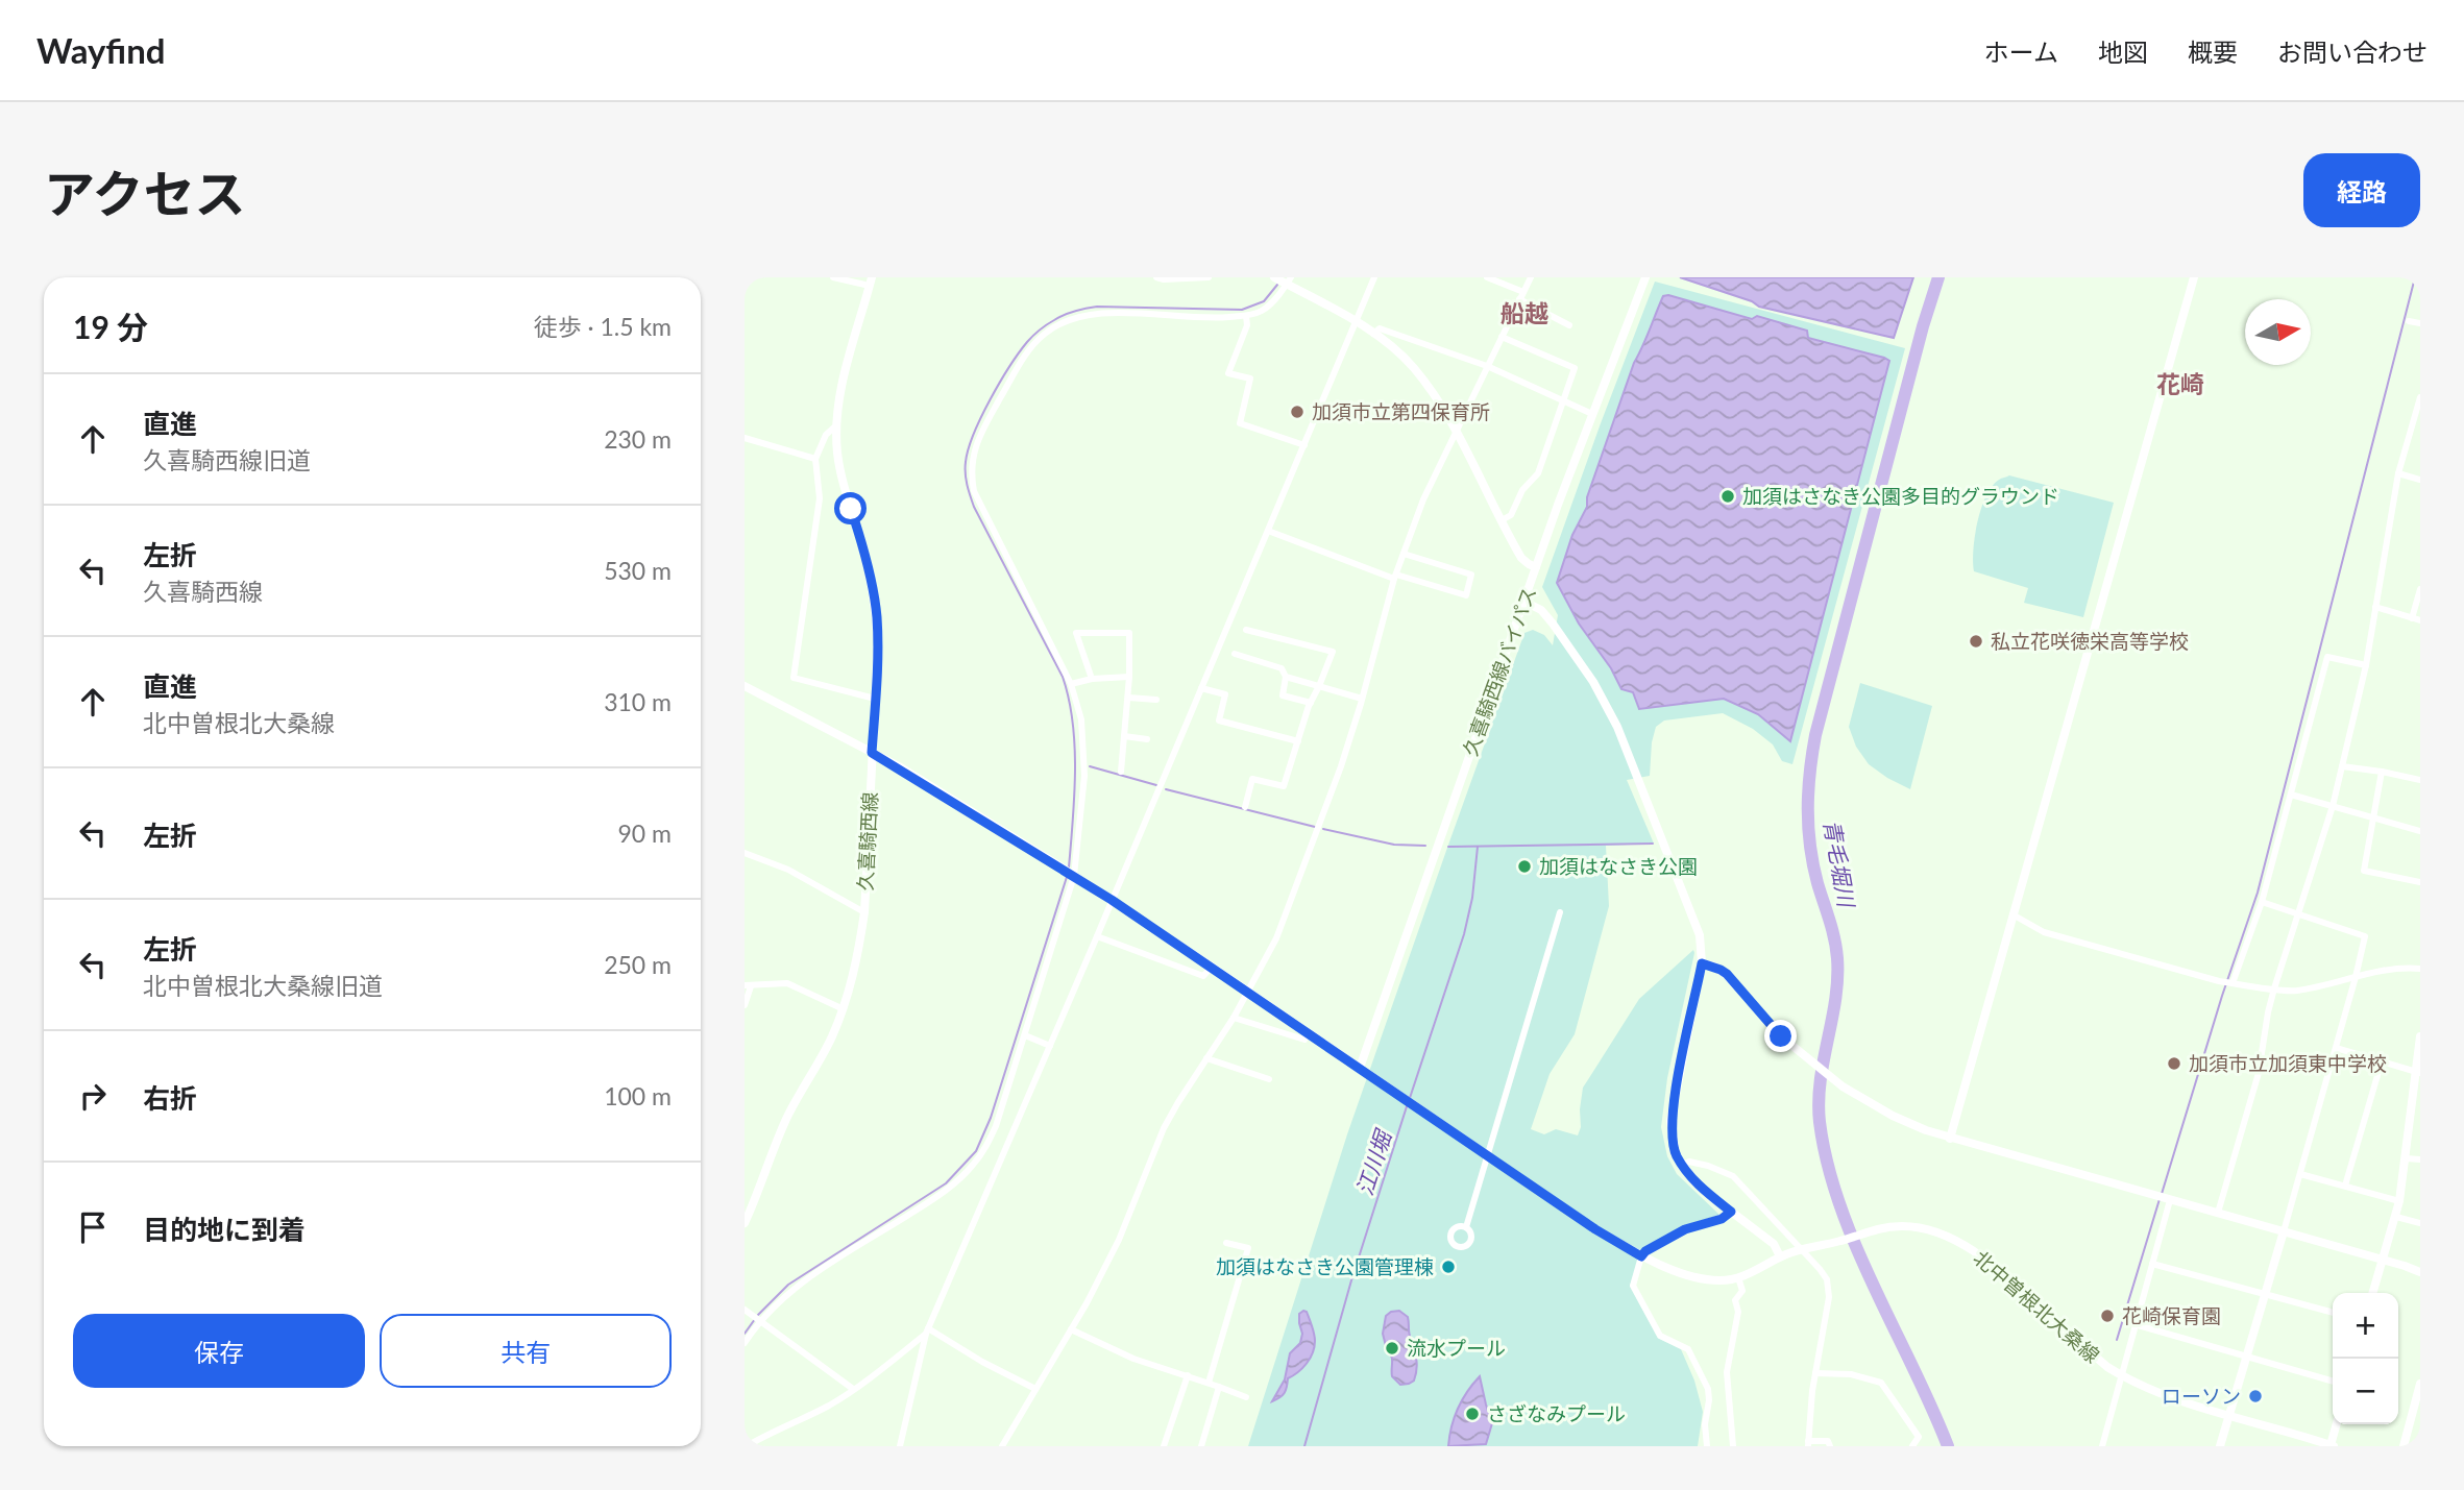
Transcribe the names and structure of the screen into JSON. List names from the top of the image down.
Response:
{
  "streets": {
    "street": ["久喜騎西線バイパス", "久喜騎西線", "北中曽根北大桑線"]
  },
  "crossings": [
    ["久喜騎西線バイパス", "北中曽根北大桑線"]
  ],
  "districts": ["船越", "花崎"],
  "water": ["青毛堀川", "江川堀"],
  "places": [
    "加須市立第四保育所",
    "加須はさなき公園多目的グラウンド",
    "私立花咲徳栄高等学校",
    "加須はなさき公園",
    "加須市立加須東中学校",
    "加須はなさき公園管理棟",
    "花崎保育園",
    "流水プール",
    "ローソン",
    "さざなみプール"
  ],
  "north": "right",
  "page": {
    "header": "Wayfind",
    "nav": [
      "ホーム",
      "地図",
      "概要",
      "お問い合わせ"
    ],
    "title": "アクセス",
    "buttons": [
      "経路",
      ["保存", "共有"]
    ],
    "heading": ["19 分", "徒歩 · 1.5 km"],
    "list": [
      ["直進", "久喜騎西線旧道", "230 m"],
      ["左折", "久喜騎西線", "530 m"],
      ["直進", "北中曽根北大桑線", "310 m"],
      ["左折", "90 m"],
      ["左折", "北中曽根北大桑線旧道", "250 m"],
      ["右折", "100 m"],
      "目的地に到着"
    ],
    "map_buttons": ["+", "−"]
  }
}
